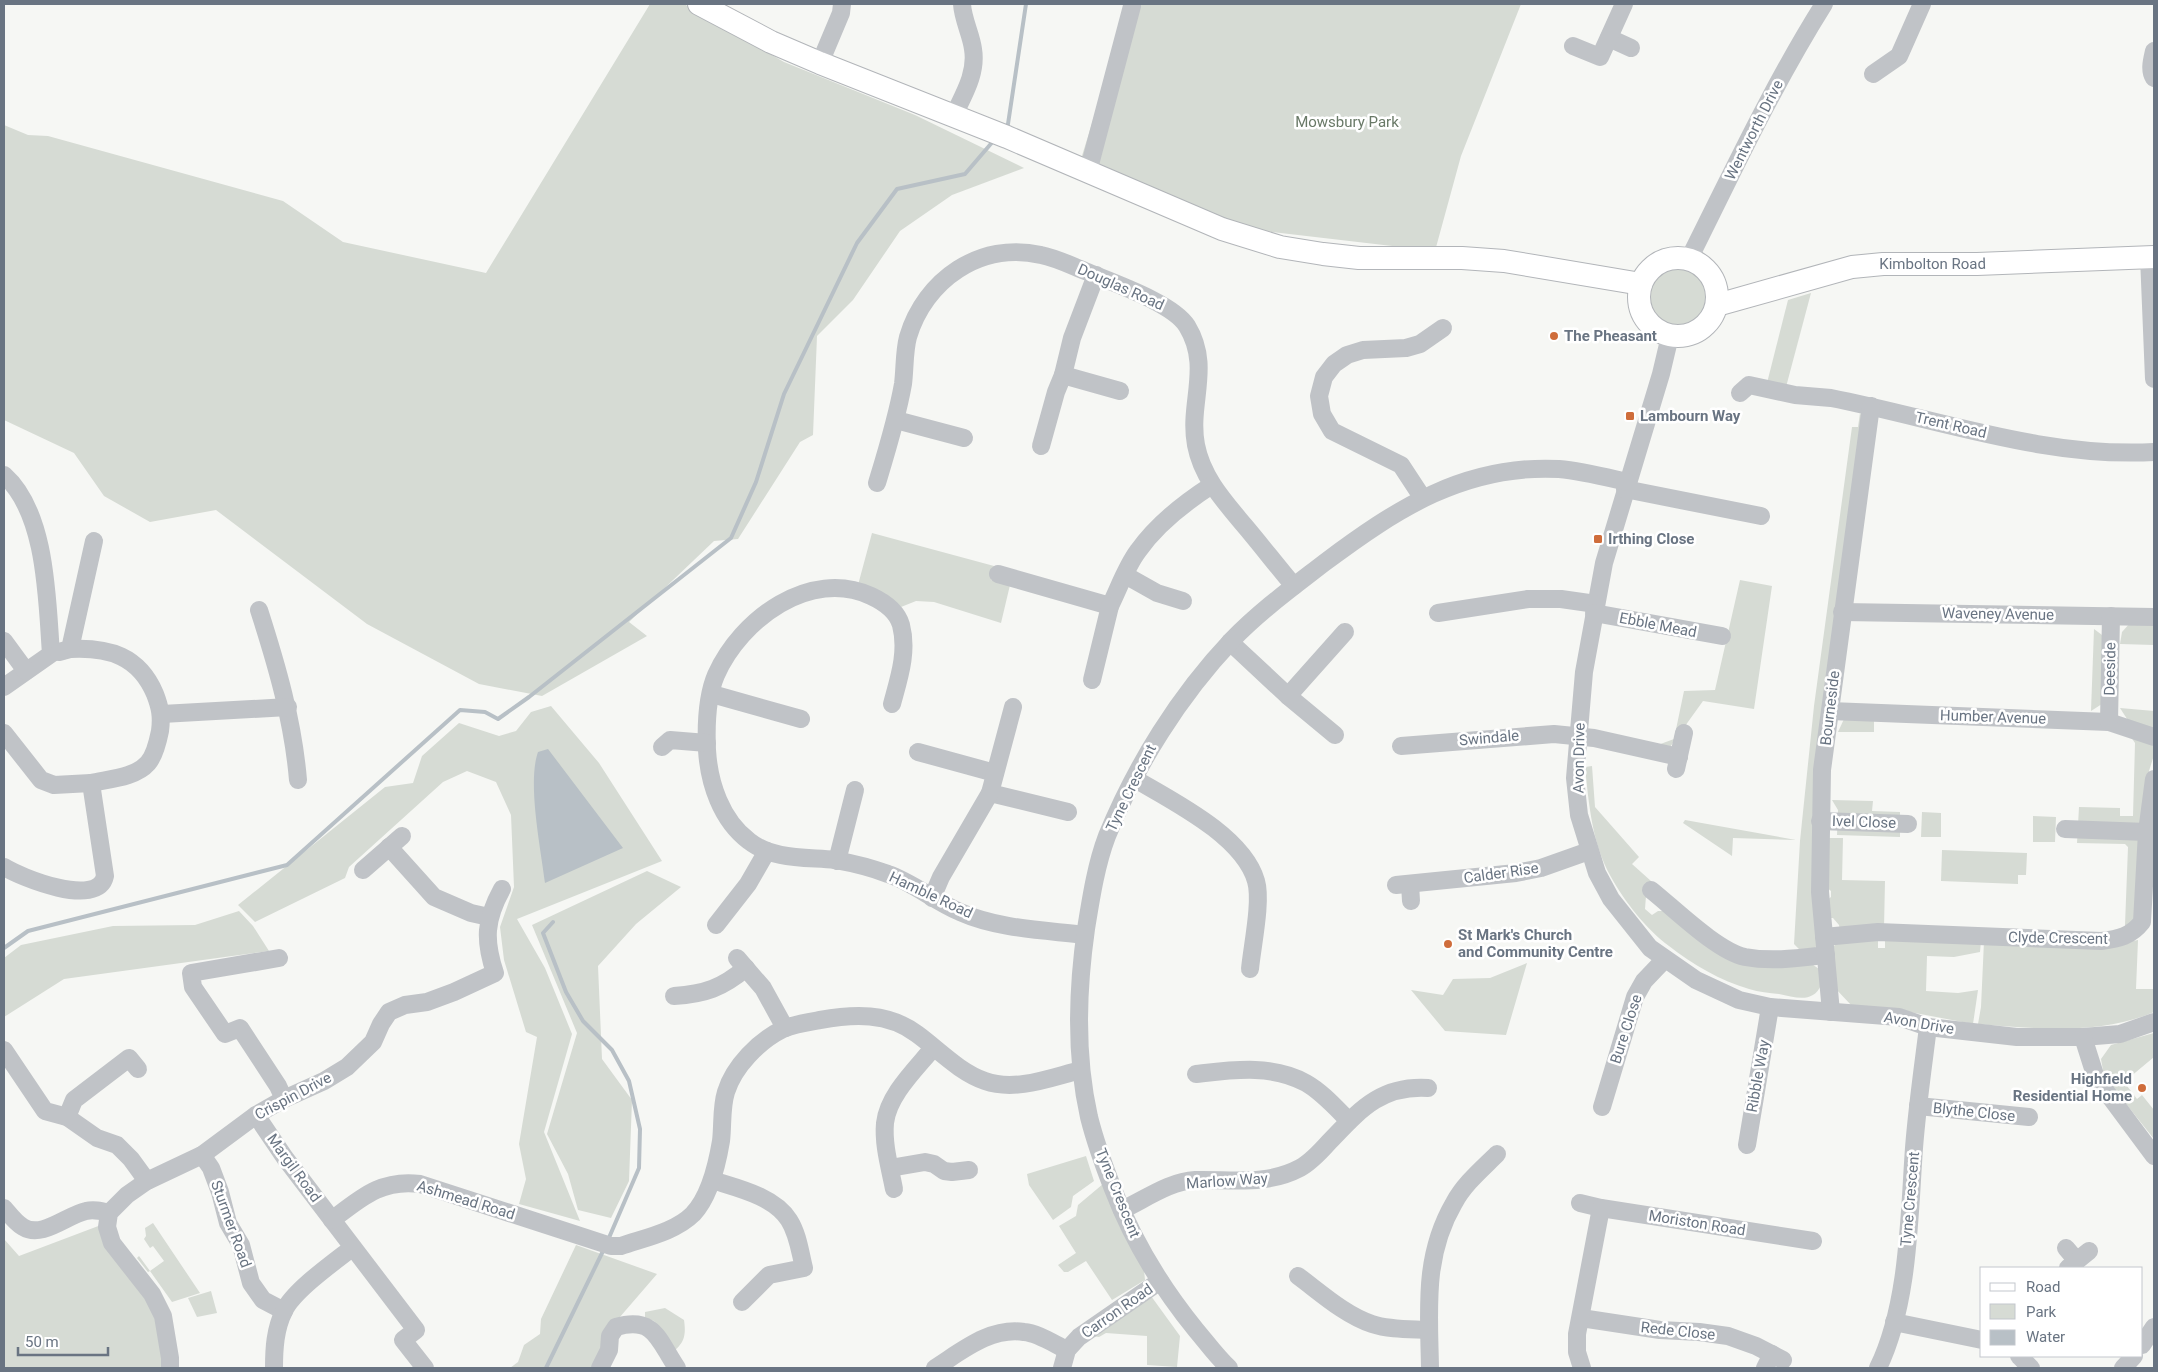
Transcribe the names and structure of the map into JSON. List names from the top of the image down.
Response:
{
  "streets": {
    "main road": ["Kimbolton Road"],
    "street": [
      "Wentworth Drive",
      "Douglas Road",
      "Trent Road",
      "Waveney Avenue",
      "Ebble Mead",
      "Deeside",
      "Bourneside",
      "Humber Avenue",
      "Swindale",
      "Avon Drive",
      "Tyne Crescent",
      "Ivel Close",
      "Calder Rise",
      "Hamble Road",
      "Clyde Crescent",
      "Bure Close",
      "Ribble Way",
      "Crispin Drive",
      "Blythe Close",
      "Margil Road",
      "Marlow Way",
      "Ashmead Road",
      "Moriston Road",
      "Sturmer Road",
      "Carron Road",
      "Rede Close"
    ]
  },
  "crossings": [
    ["Wentworth Drive", "Kimbolton Road"],
    ["Wentworth Drive", "Avon Drive"],
    ["Kimbolton Road", "Avon Drive"],
    ["Douglas Road", "Tyne Crescent"],
    ["Trent Road", "Bourneside"],
    ["Waveney Avenue", "Deeside"],
    ["Waveney Avenue", "Bourneside"],
    ["Ebble Mead", "Avon Drive"],
    ["Deeside", "Humber Avenue"],
    ["Bourneside", "Humber Avenue"],
    ["Bourneside", "Avon Drive"],
    ["Bourneside", "Ivel Close"],
    ["Bourneside", "Clyde Crescent"],
    ["Swindale", "Avon Drive"],
    ["Avon Drive", "Tyne Crescent"],
    ["Avon Drive", "Calder Rise"],
    ["Avon Drive", "Bure Close"],
    ["Avon Drive", "Ribble Way"],
    ["Tyne Crescent", "Hamble Road"],
    ["Tyne Crescent", "Blythe Close"],
    ["Tyne Crescent", "Marlow Way"],
    ["Tyne Crescent", "Ashmead Road"],
    ["Tyne Crescent", "Carron Road"],
    ["Crispin Drive", "Margil Road"],
    ["Crispin Drive", "Sturmer Road"],
    ["Margil Road", "Ashmead Road"]
  ],
  "parks": ["Mowsbury Park"],
  "places": {
    "other": ["The Pheasant", "St Mark's Church and Community Centre", "Highfield Residential Home"],
    "transit": ["Lambourn Way", "Irthing Close"]
  },
  "legend": ["Road", "Park", "Water"],
  "scale_bar": "50 m"
}
